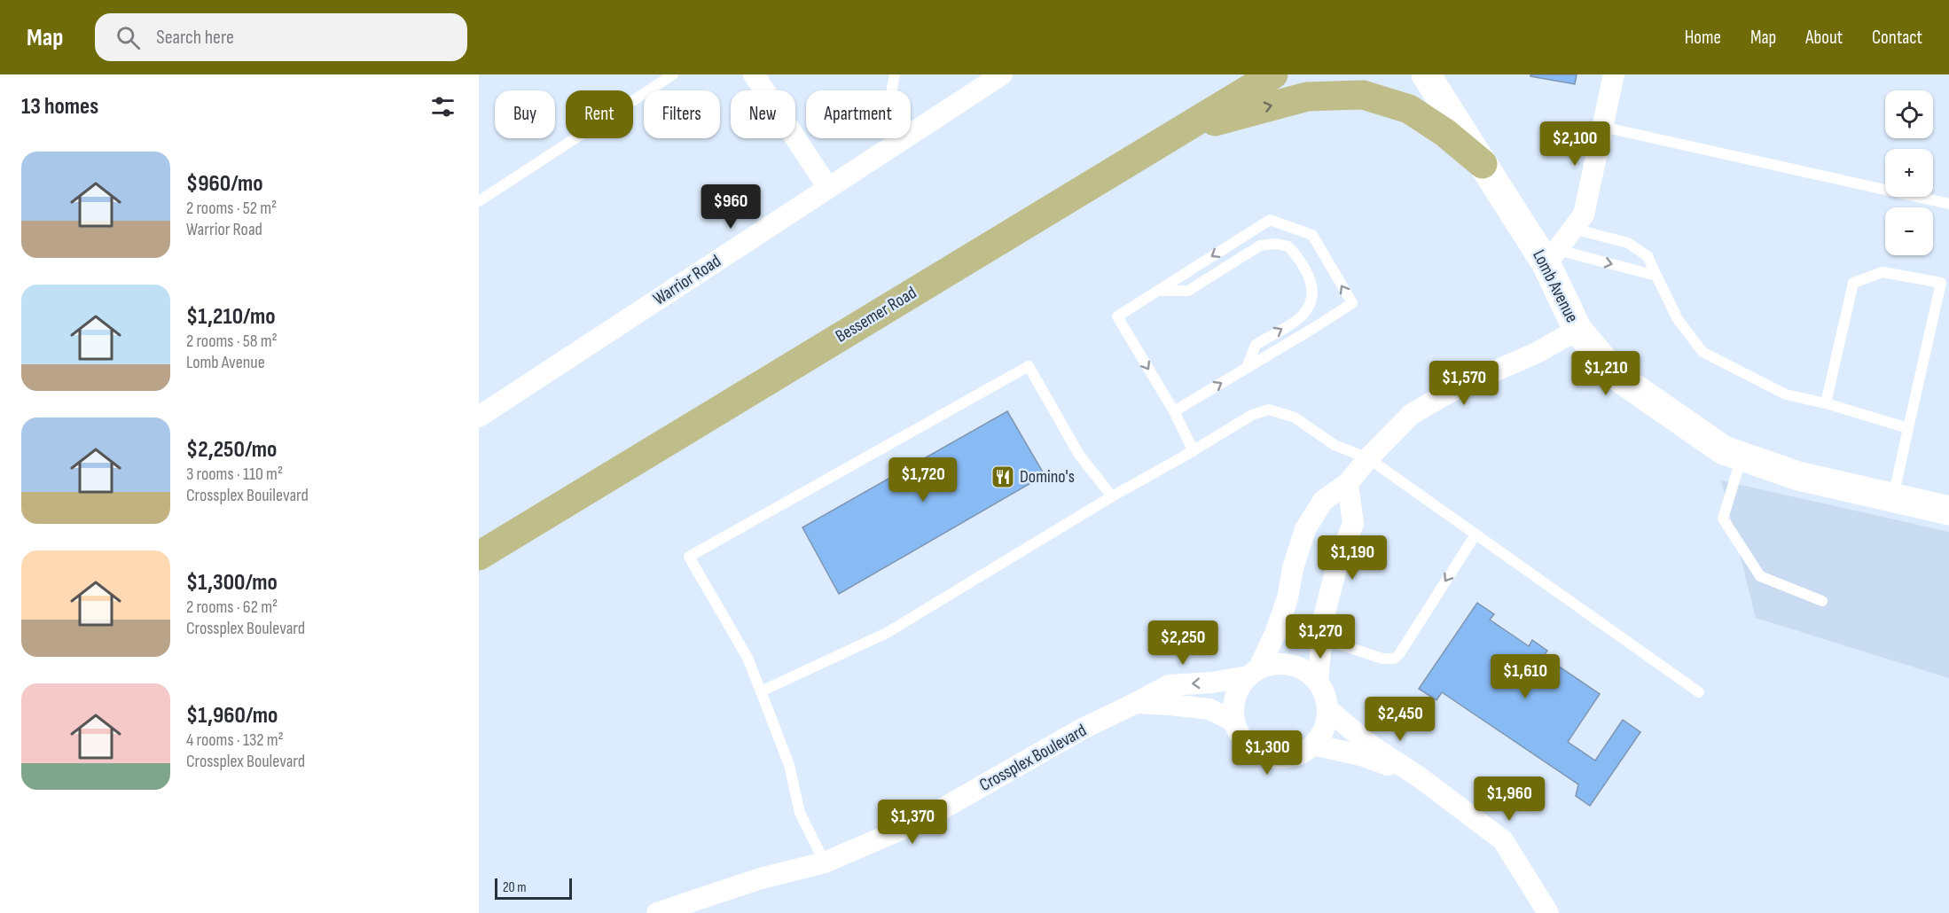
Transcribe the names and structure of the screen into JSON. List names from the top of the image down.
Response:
{
  "streets": {
    "main road": ["Lomb Avenue", "Bessemer Road"],
    "street": ["Warrior Road", "Crossplex Boulevard"]
  },
  "places": {
    "restaurant": ["Domino's"]
  },
  "scale_bar": "20 m",
  "page": {
    "header": "Map",
    "search": "Search here",
    "nav": [
      "Home",
      "Map",
      "About",
      "Contact"
    ],
    "heading": "13 homes",
    "map_buttons": ["+", "−"],
    "chip": [
      "Buy",
      "Rent",
      "Filters",
      "New",
      "Apartment"
    ],
    "price": [
      "$2,100",
      "$960",
      "$1,210",
      "$1,570",
      "$1,720",
      "$1,190",
      "$1,270",
      "$2,250",
      "$1,610",
      "$2,450",
      "$1,300",
      "$1,960",
      "$1,370"
    ],
    "list": [
      {
        "name": "$960/mo",
        "note": "2 rooms · 52 m² · Warrior Road"
      },
      {
        "name": "$1,210/mo",
        "note": "2 rooms · 58 m² · Lomb Avenue"
      },
      {
        "name": "$2,250/mo",
        "note": "3 rooms · 110 m² · Crossplex Bouilevard"
      },
      {
        "name": "$1,300/mo",
        "note": "2 rooms · 62 m² · Crossplex Boulevard"
      },
      {
        "name": "$1,960/mo",
        "note": "4 rooms · 132 m² · Crossplex Boulevard"
      }
    ],
    "scale": "20 m"
  }
}
